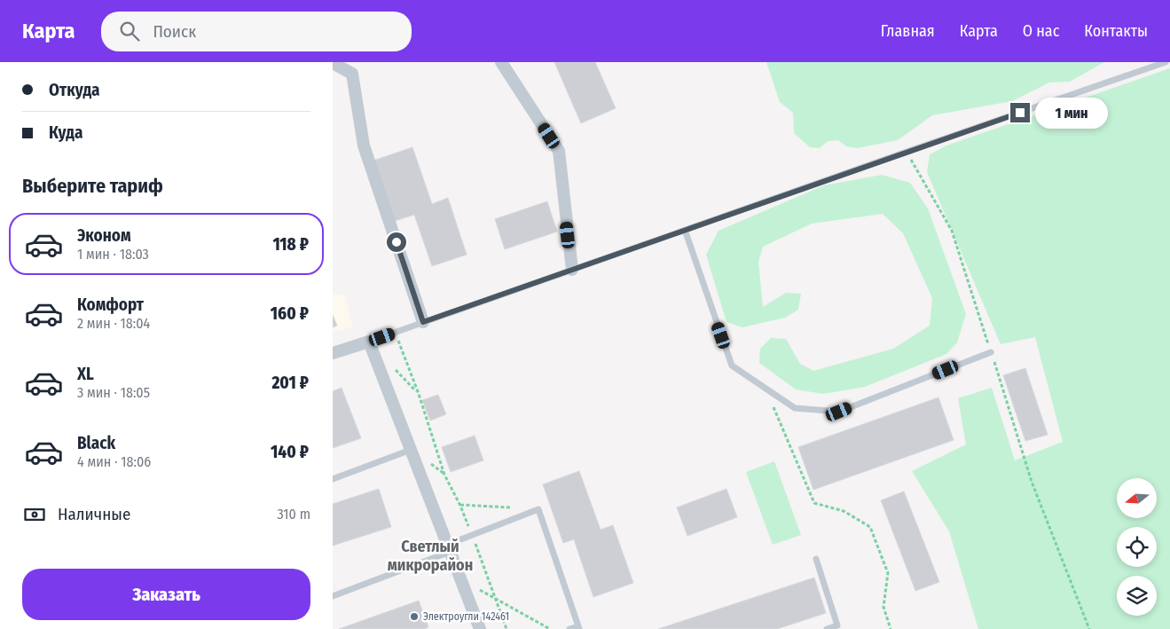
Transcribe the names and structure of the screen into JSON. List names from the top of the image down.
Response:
{
  "districts": ["Светлый микрорайон"],
  "places": ["Электроугли 142461"],
  "north": "left",
  "page": {
    "header": "Карта",
    "search": "Поиск",
    "nav": [
      "Главная",
      "Карта",
      "О нас",
      "Контакты"
    ],
    "banner": ["Откуда", "Куда"],
    "bubble": "1 мин",
    "heading": "Выберите тариф",
    "list": [
      {
        "name": "Эконом",
        "note": "1 мин · 18:03",
        "value": "118 ₽"
      },
      {
        "name": "Комфорт",
        "note": "2 мин · 18:04",
        "value": "160 ₽"
      },
      {
        "name": "XL",
        "note": "3 мин · 18:05",
        "value": "201 ₽"
      },
      {
        "name": "Black",
        "note": "4 мин · 18:06",
        "value": "140 ₽"
      }
    ],
    "pay": ["Наличные", "310 m"],
    "buttons": "Заказать"
  }
}
